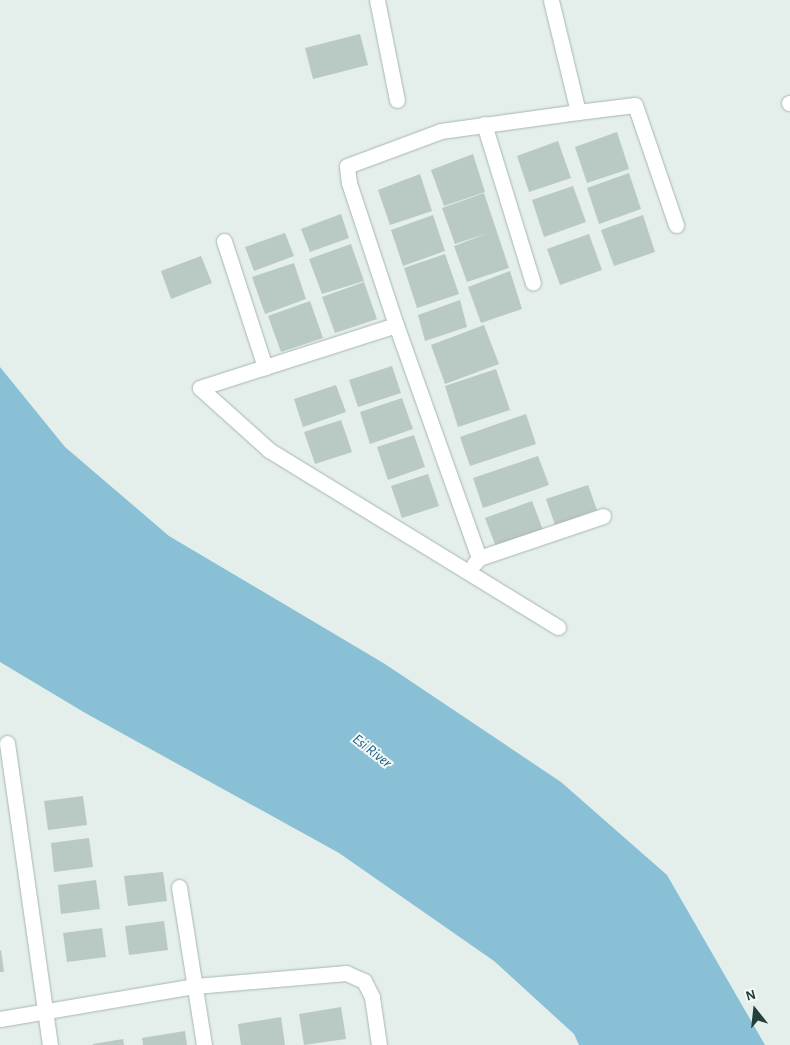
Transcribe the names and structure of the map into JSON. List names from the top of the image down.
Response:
{
  "water": ["Esi River"],
  "north": "top"
}
